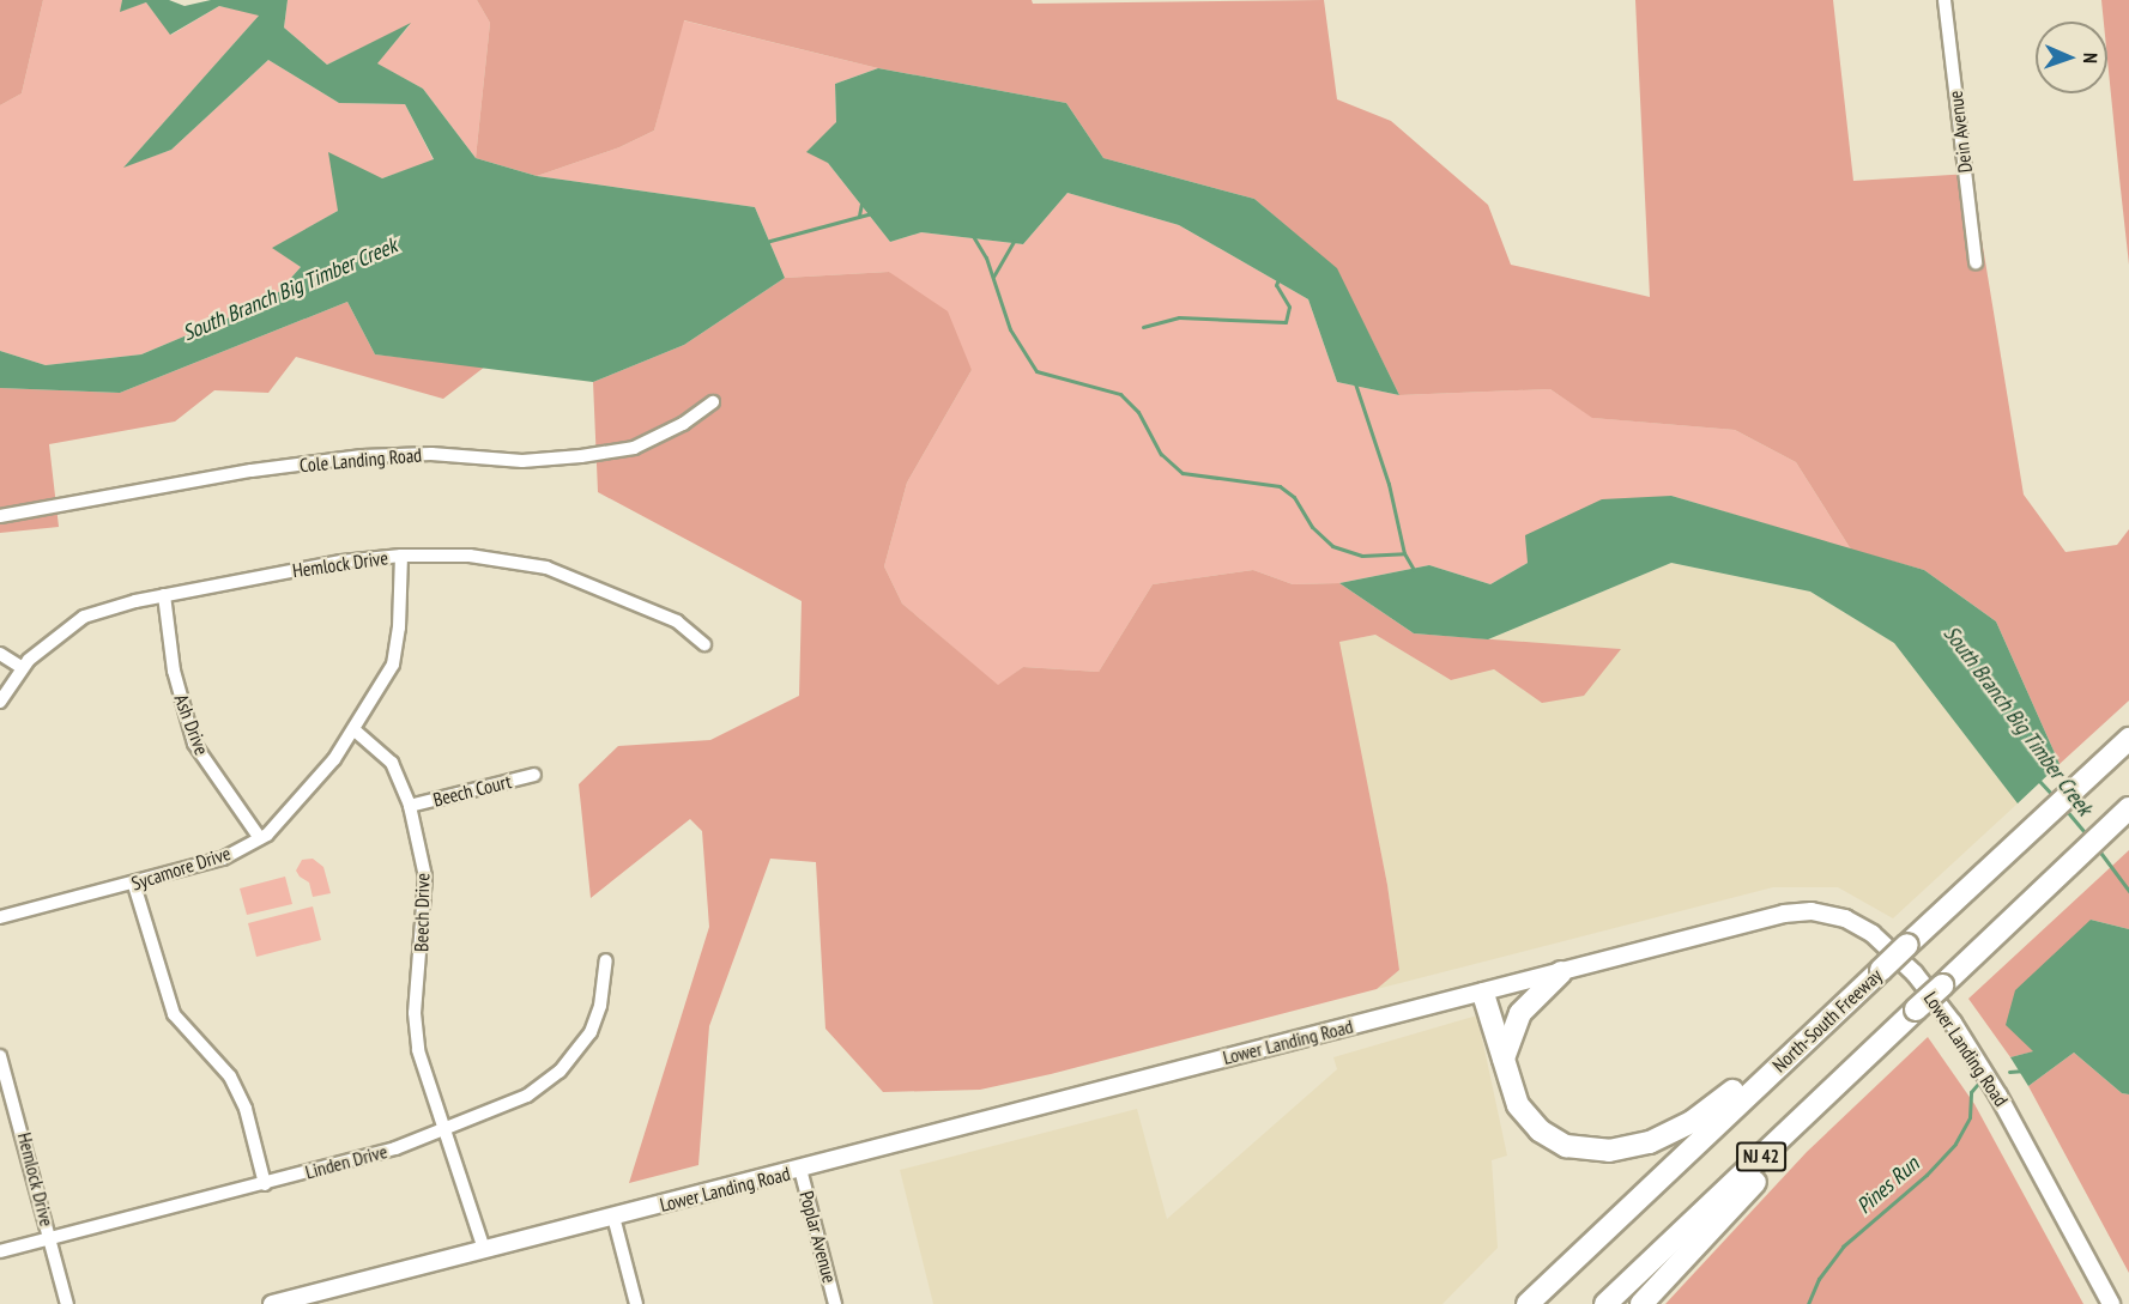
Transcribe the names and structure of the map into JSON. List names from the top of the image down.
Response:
{
  "streets": {
    "highway": ["North-South Freeway", "NJ 42"],
    "main road": ["Lower Landing Road"],
    "street": [
      "Dein Avenue",
      "Cole Landing Road",
      "Hemlock Drive",
      "Ash Drive",
      "Beech Court",
      "Sycamore Drive",
      "Beech Drive",
      "Linden Drive",
      "Poplar Avenue"
    ]
  },
  "crossings": [
    ["Hemlock Drive", "Ash Drive"],
    ["Hemlock Drive", "Linden Drive"],
    ["Ash Drive", "Sycamore Drive"],
    ["Beech Court", "Beech Drive"],
    ["Sycamore Drive", "Beech Drive"],
    ["Beech Drive", "Lower Landing Road"],
    ["Beech Drive", "Linden Drive"],
    ["Lower Landing Road", "Poplar Avenue"]
  ],
  "water": ["South Branch Big Timber Creek", "Pines Run"],
  "north": "right"
}
